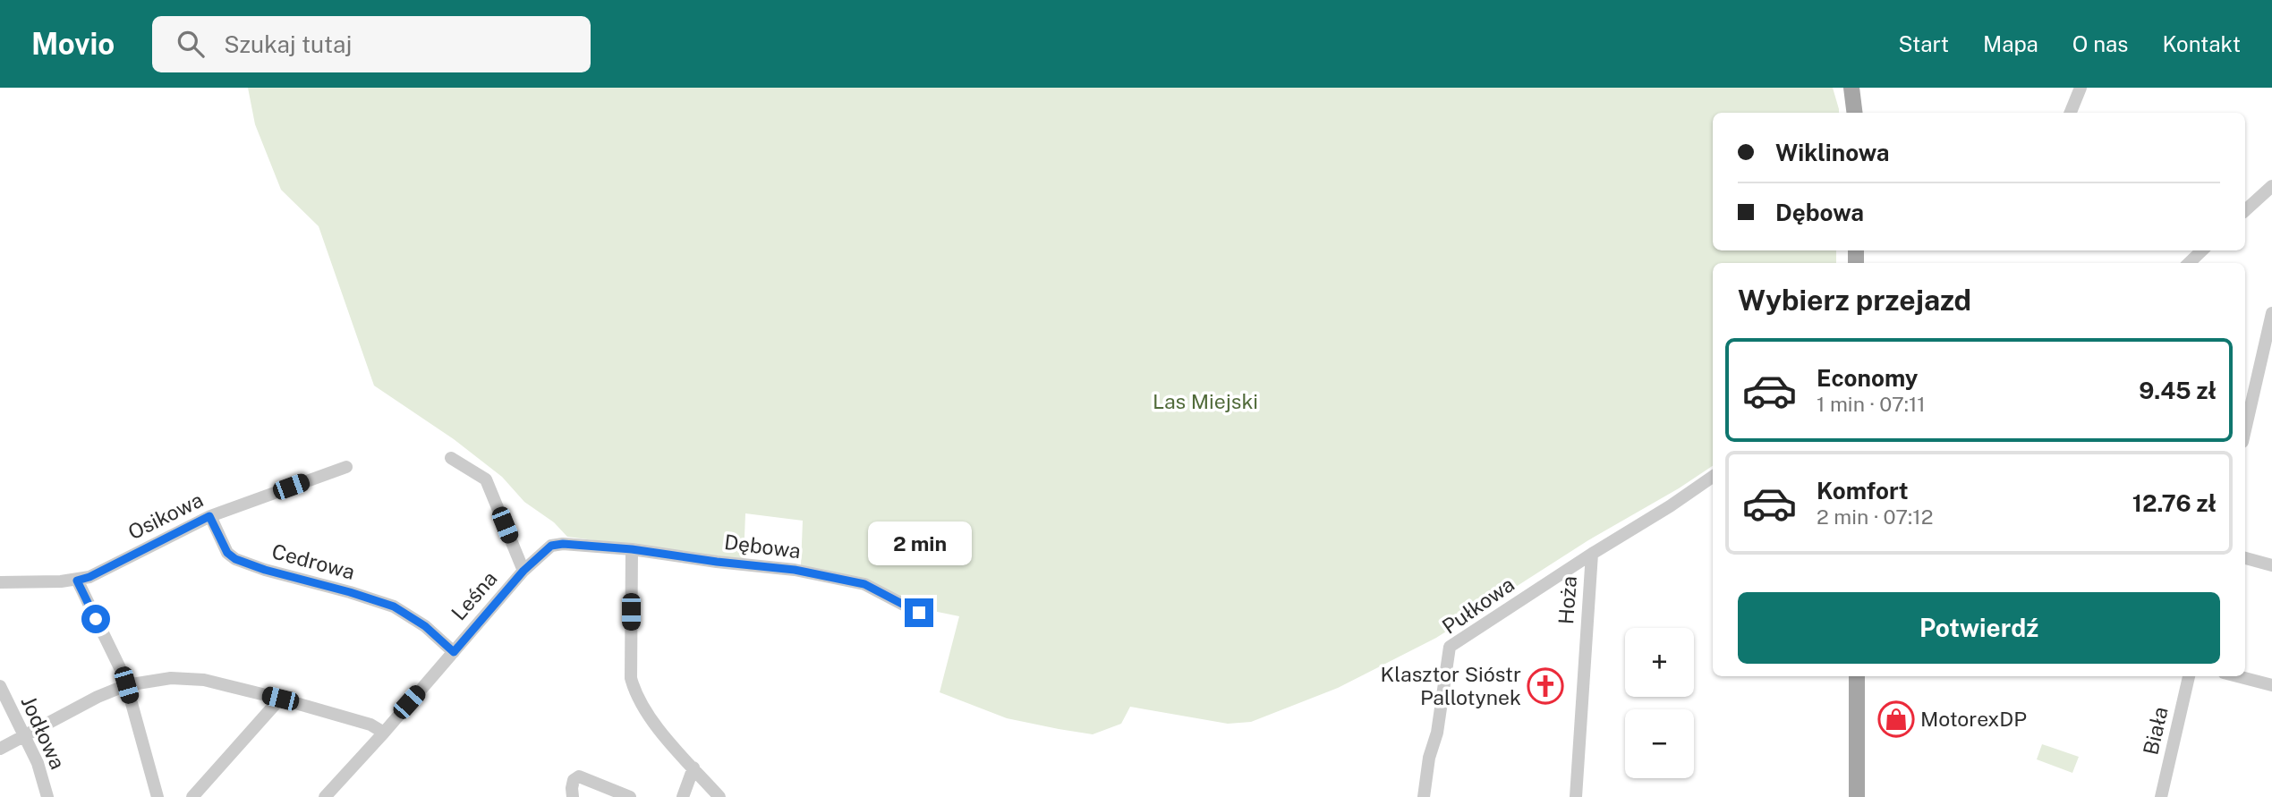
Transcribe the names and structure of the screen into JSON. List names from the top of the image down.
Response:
{
  "streets": {
    "street": [
      "Osikowa",
      "Dębowa",
      "Cedrowa",
      "Leśna",
      "Hoża",
      "Pułkowa",
      "Biała",
      "Jodłowa"
    ]
  },
  "crossings": [
    ["Osikowa", "Cedrowa"],
    ["Dębowa", "Leśna"],
    ["Cedrowa", "Leśna"],
    ["Hoża", "Pułkowa"]
  ],
  "parks": ["Las Miejski"],
  "places": {
    "church": ["Klasztor Sióstr Pallotynek"],
    "shop": ["MotorexDP"]
  },
  "page": {
    "header": "Movio",
    "search": "Szukaj tutaj",
    "nav": [
      "Start",
      "Mapa",
      "O nas",
      "Kontakt"
    ],
    "banner": ["Wiklinowa", "Dębowa"],
    "heading": "Wybierz przejazd",
    "list": [
      {
        "name": "Economy",
        "note": "1 min · 07:11",
        "value": "9.45 zł"
      },
      {
        "name": "Komfort",
        "note": "2 min · 07:12",
        "value": "12.76 zł"
      }
    ],
    "bubble": "2 min",
    "buttons": "Potwierdź",
    "map_buttons": ["+", "−"]
  }
}
